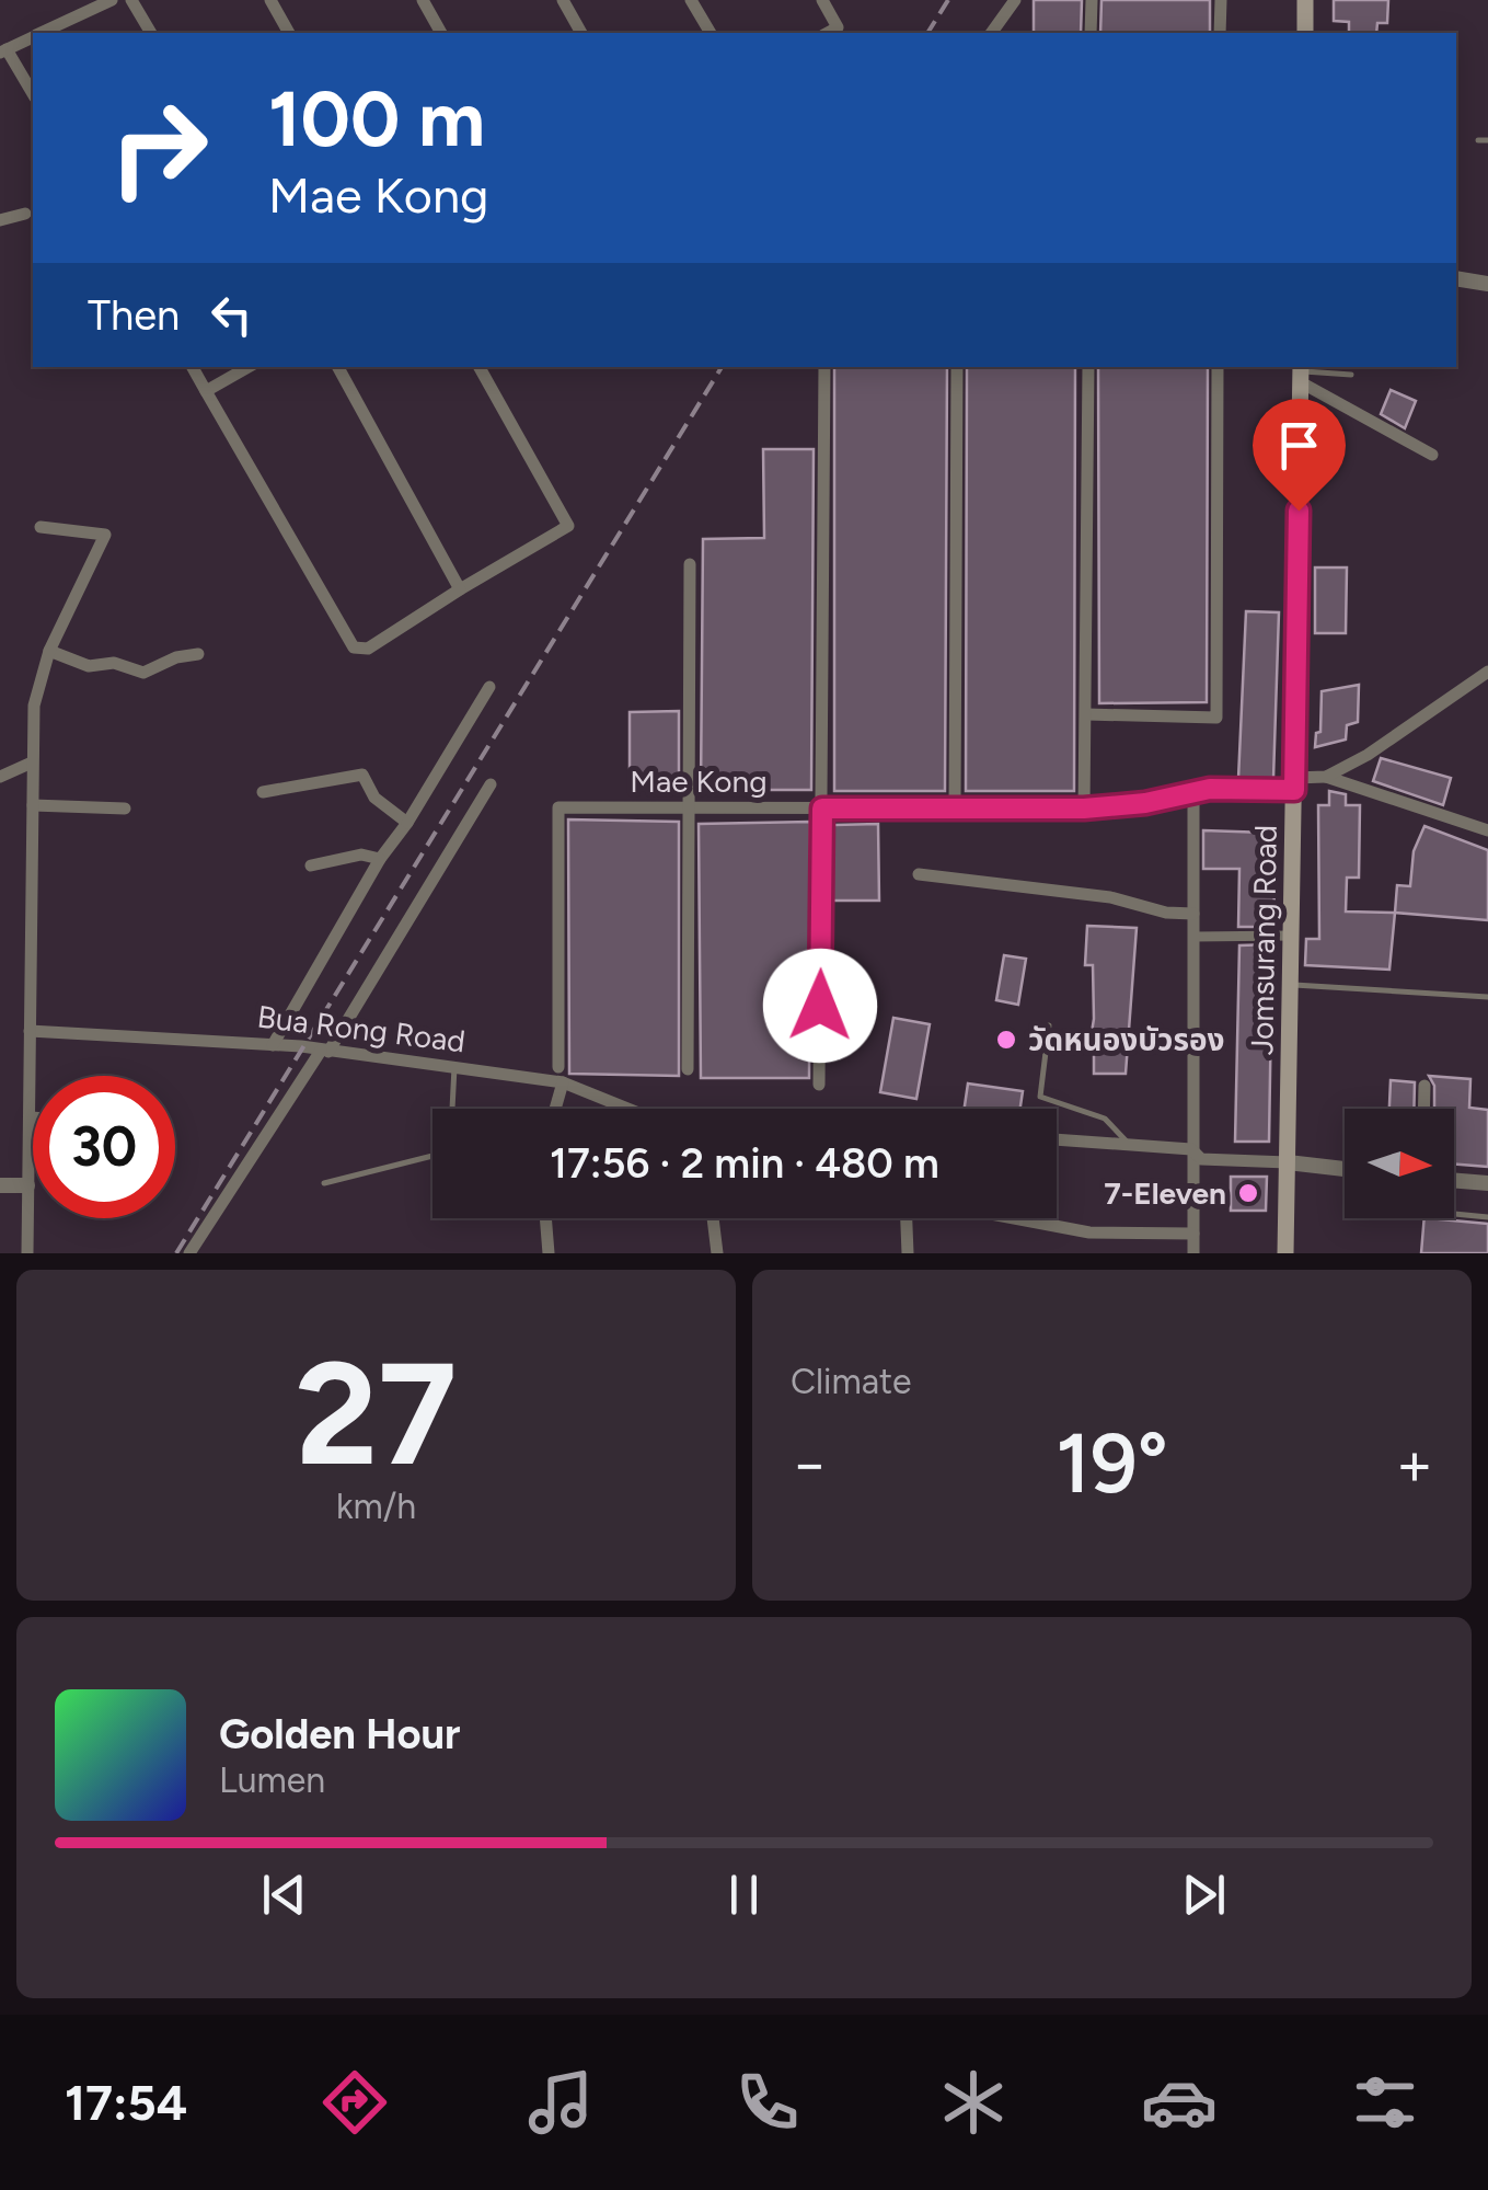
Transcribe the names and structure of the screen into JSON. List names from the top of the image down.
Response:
{
  "streets": {
    "main road": ["Jomsurang Road"],
    "street": ["Mae Kong", "Bua Rong Road"]
  },
  "crossings": [
    ["Mae Kong", "Jomsurang Road"]
  ],
  "places": ["วัดหนองบัวรอง", "7-Eleven"],
  "north": "right",
  "page": {
    "turn": ["100 m", "Mae Kong"],
    "then": "Then",
    "limit": "30",
    "trip": "17:56 · 2 min · 480 m",
    "tile": [
      ["27", "km/h"],
      "Climate"
    ],
    "heat": ["−", "19°", "+"],
    "song": ["Golden Hour", "Lumen"],
    "tabs": "17:54"
  }
}
